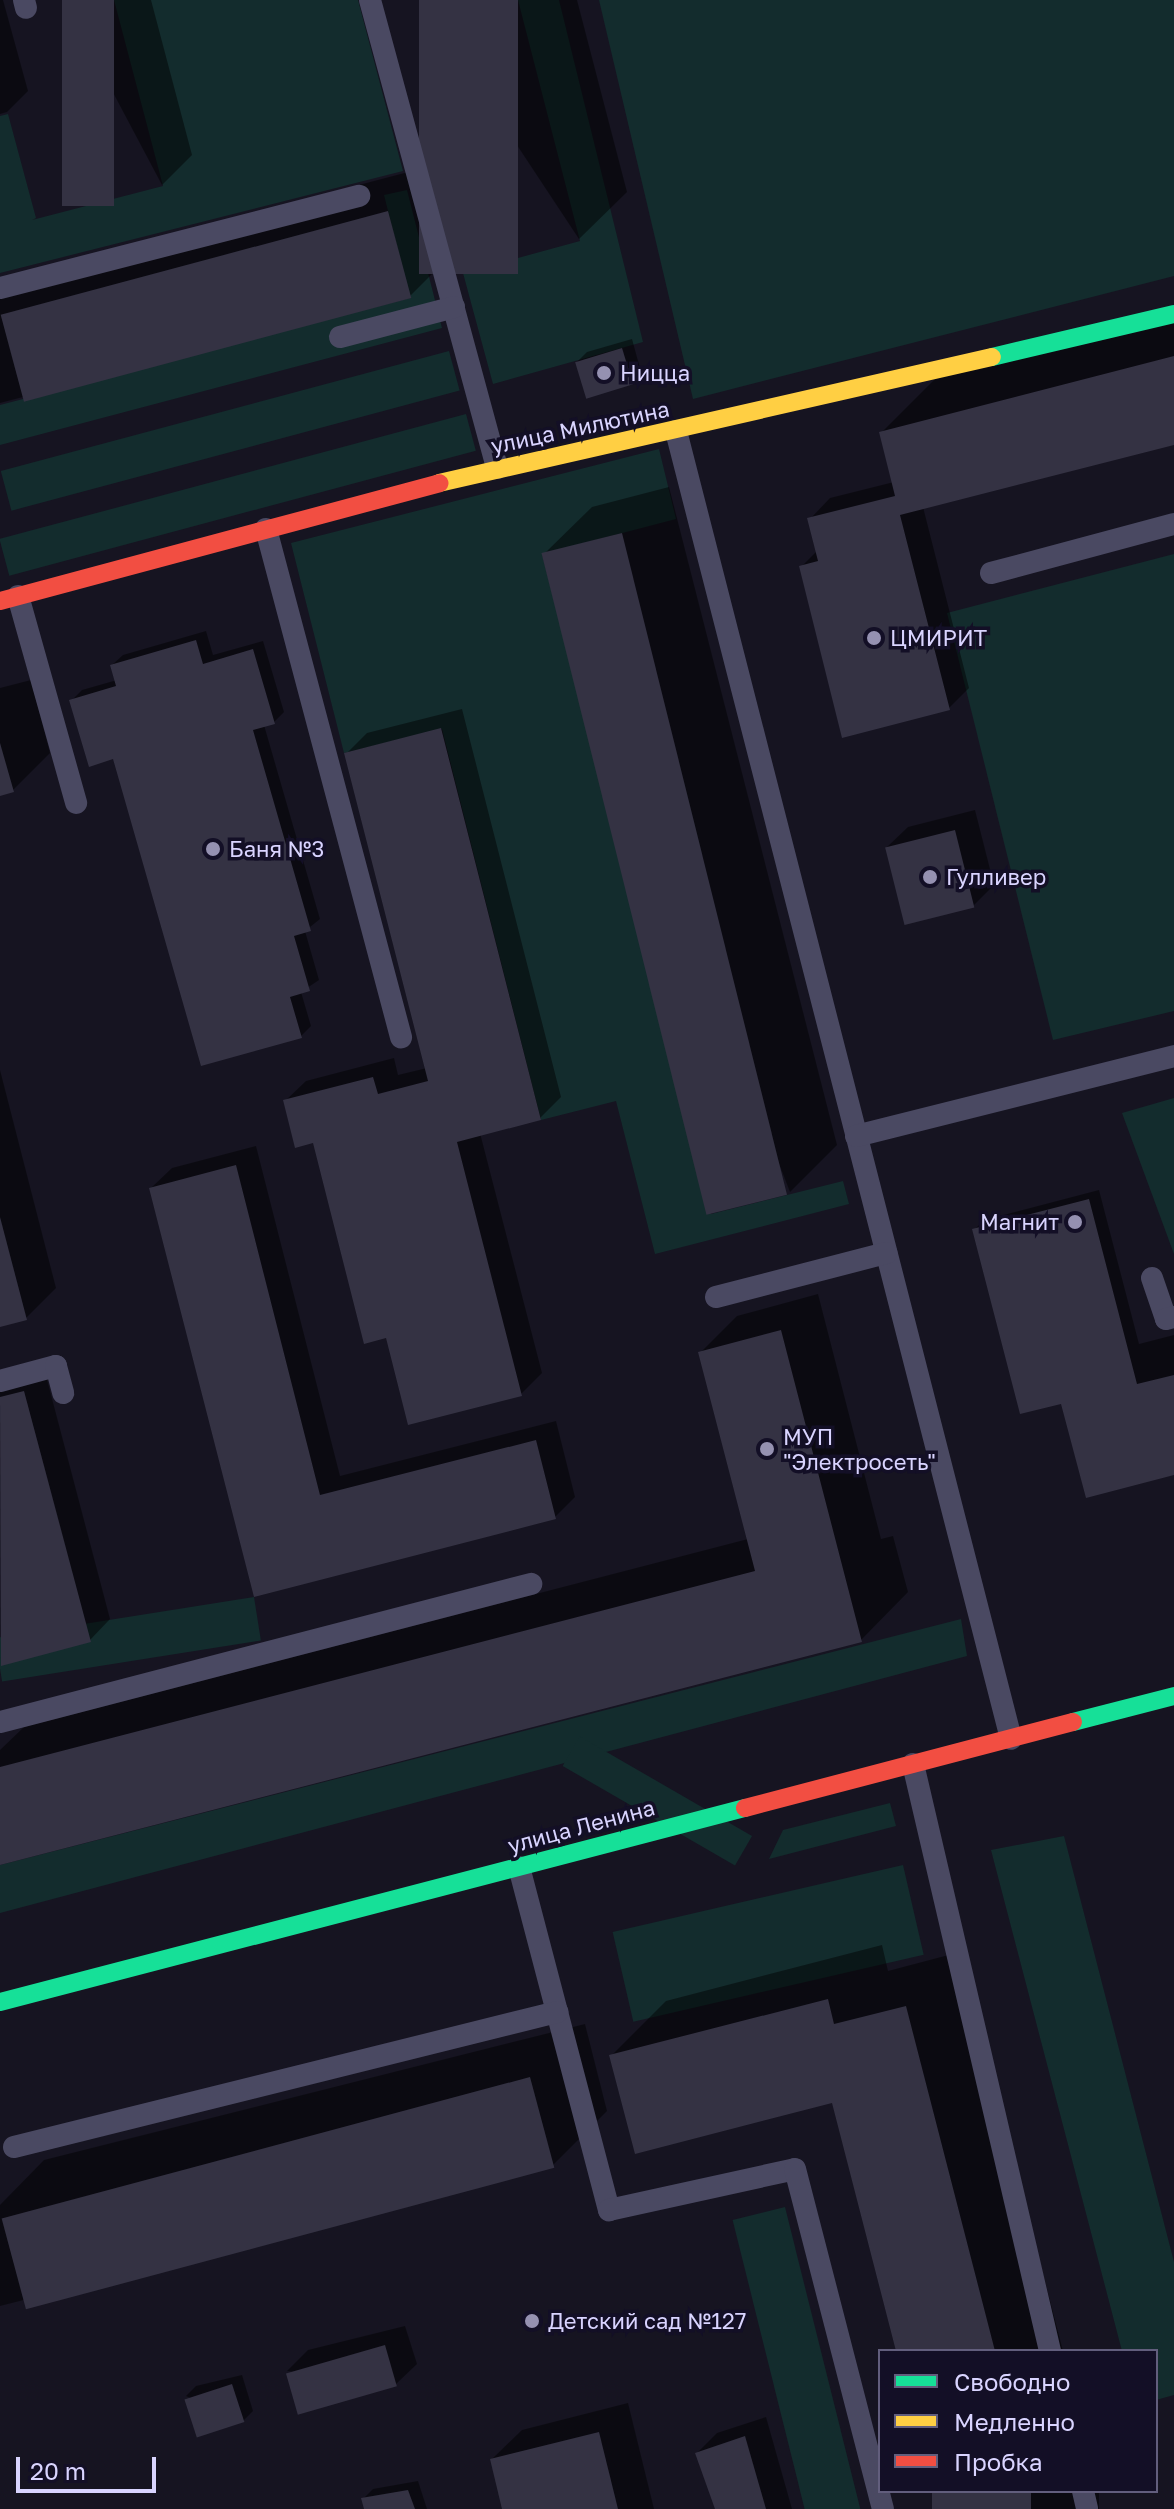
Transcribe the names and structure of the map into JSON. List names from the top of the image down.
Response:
{
  "streets": {
    "main road": ["улица Милютина", "улица Ленина"]
  },
  "places": [
    "Ницца",
    "ЦМИРИТ",
    "Баня №3",
    "Гулливер",
    "Магнит",
    "МУП \"Электросеть\"",
    "Детский сад №127"
  ],
  "legend": ["Свободно", "Медленно", "Пробка"],
  "scale_bar": "20 m"
}
